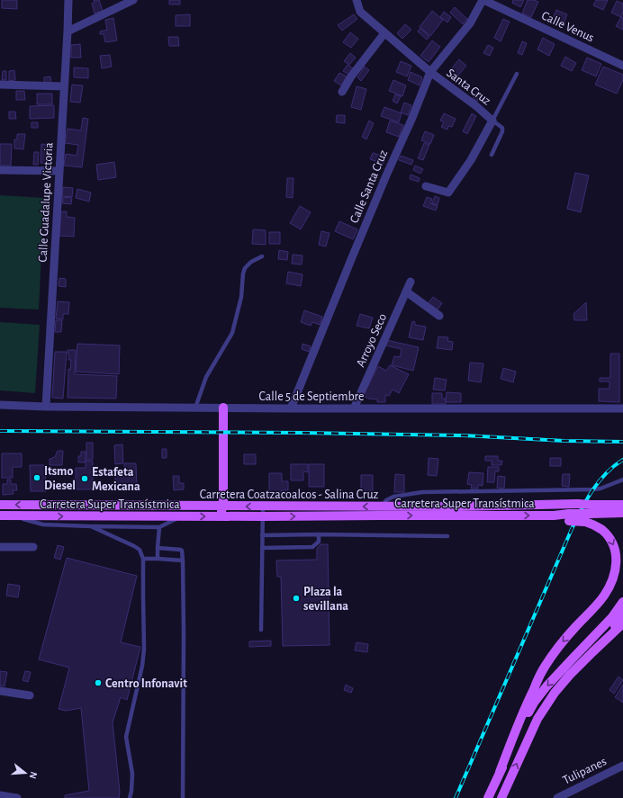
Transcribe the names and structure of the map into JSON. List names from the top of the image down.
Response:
{
  "streets": {
    "main road": ["Carretera Coatzacoalcos - Salina Cruz", "Carretera Super Transístmica"],
    "street": [
      "Calle Venus",
      "Santa Cruz",
      "Calle Santa Cruz",
      "Calle Guadalupe Victoria",
      "Arroyo Seco",
      "Calle 5 de Septiembre",
      "Tulipanes"
    ]
  },
  "crossings": [
    ["Calle Venus", "Calle Santa Cruz"],
    ["Santa Cruz", "Calle Santa Cruz"],
    ["Calle Santa Cruz", "Calle 5 de Septiembre"],
    ["Calle Guadalupe Victoria", "Calle 5 de Septiembre"],
    ["Arroyo Seco", "Calle 5 de Septiembre"],
    ["Carretera Coatzacoalcos - Salina Cruz", "Carretera Super Transístmica"]
  ],
  "one_way": ["Carretera Coatzacoalcos - Salina Cruz", "Carretera Super Transístmica"],
  "places": [
    "Itsmo Diesel",
    "Estafeta Mexicana",
    "Plaza la sevillana",
    "Centro Infonavit"
  ],
  "north": "right"
}
